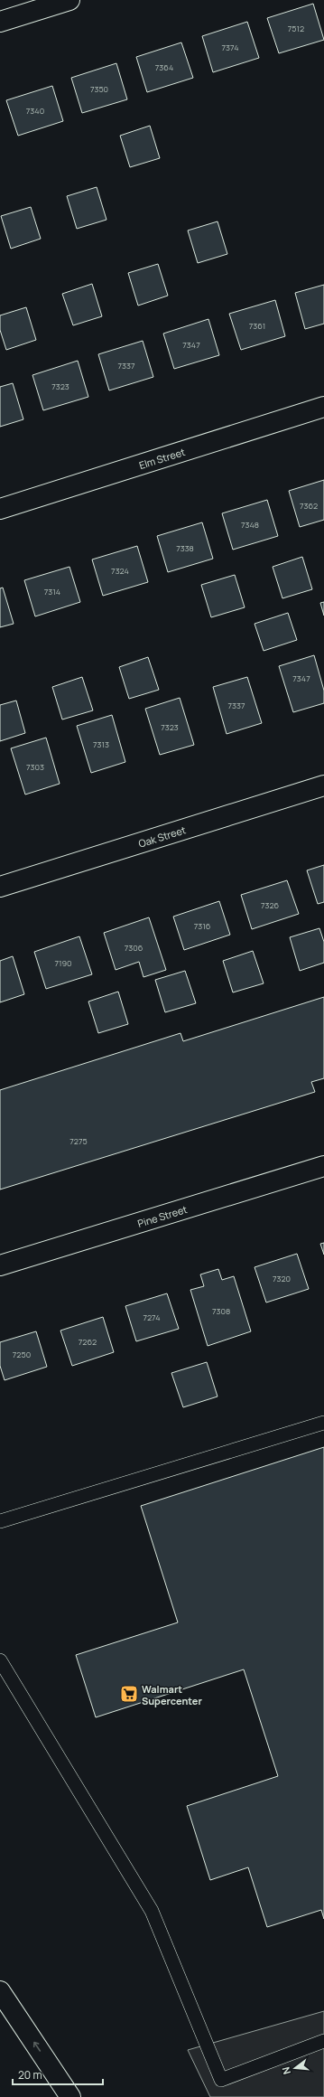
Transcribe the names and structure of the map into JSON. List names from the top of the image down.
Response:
{
  "streets": {
    "street": ["Elm Street", "Oak Street", "Pine Street"]
  },
  "places": {
    "supermarket": ["Walmart Supercenter"]
  },
  "house_numbers": [
    "7512",
    "7374",
    "7364",
    "7350",
    "7340",
    "7361",
    "7347",
    "7337",
    "7323",
    "7362",
    "7348",
    "7338",
    "7324",
    "7314",
    "7347",
    "7337",
    "7323",
    "7313",
    "7303",
    "7326",
    "7316",
    "7306",
    "7190",
    "7275",
    "7320",
    "7308",
    "7274",
    "7262",
    "7250"
  ],
  "scale_bar": "20 m",
  "north": "left"
}
